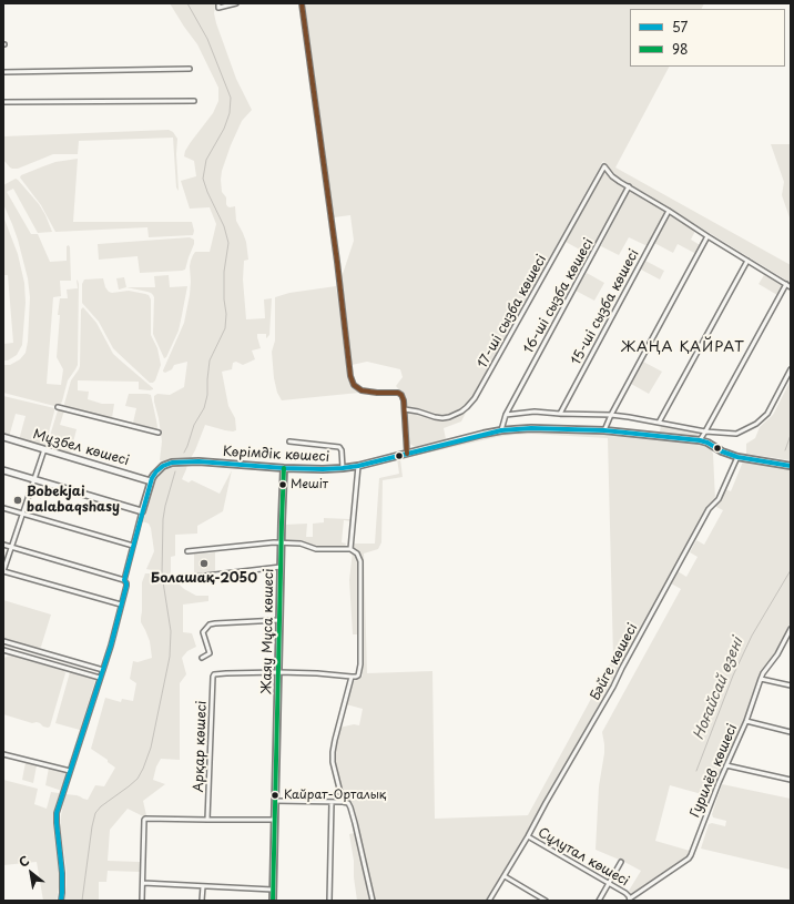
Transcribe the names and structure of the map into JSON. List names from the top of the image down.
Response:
{
  "streets": {
    "street": [
      "16-ші сызба көшесі",
      "15-ші сызба көшесі",
      "17-ші сызба көшесі",
      "Мұзбел көшесі",
      "Көрімдік көшесі",
      "Жаяу Мұса көшесі",
      "Бәйге көшесі",
      "Арқар көшесі",
      "Гурилёв көшесі",
      "Сұлутал көшесі"
    ]
  },
  "crossings": [
    ["16-ші сызба көшесі", "17-ші сызба көшесі"],
    ["16-ші сызба көшесі", "Көрімдік көшесі"],
    ["Мұзбел көшесі", "Көрімдік көшесі"],
    ["Көрімдік көшесі", "Жаяу Мұса көшесі"],
    ["Көрімдік көшесі", "Бәйге көшесі"],
    ["Жаяу Мұса көшесі", "Арқар көшесі"],
    ["Бәйге көшесі", "Сұлутал көшесі"],
    ["Гурилёв көшесі", "Сұлутал көшесі"]
  ],
  "districts": ["ЖАҢА ҚАЙРАТ"],
  "water": ["Ноғайсай өзені"],
  "places": [
    "Мешіт",
    "Bobekjai balabaqshasy",
    "Болашақ-2050",
    "Кайрат-Орталық"
  ],
  "lines": ["transit line 57", "transit line 98"],
  "legend": ["57", "98"],
  "north": "top left"
}
